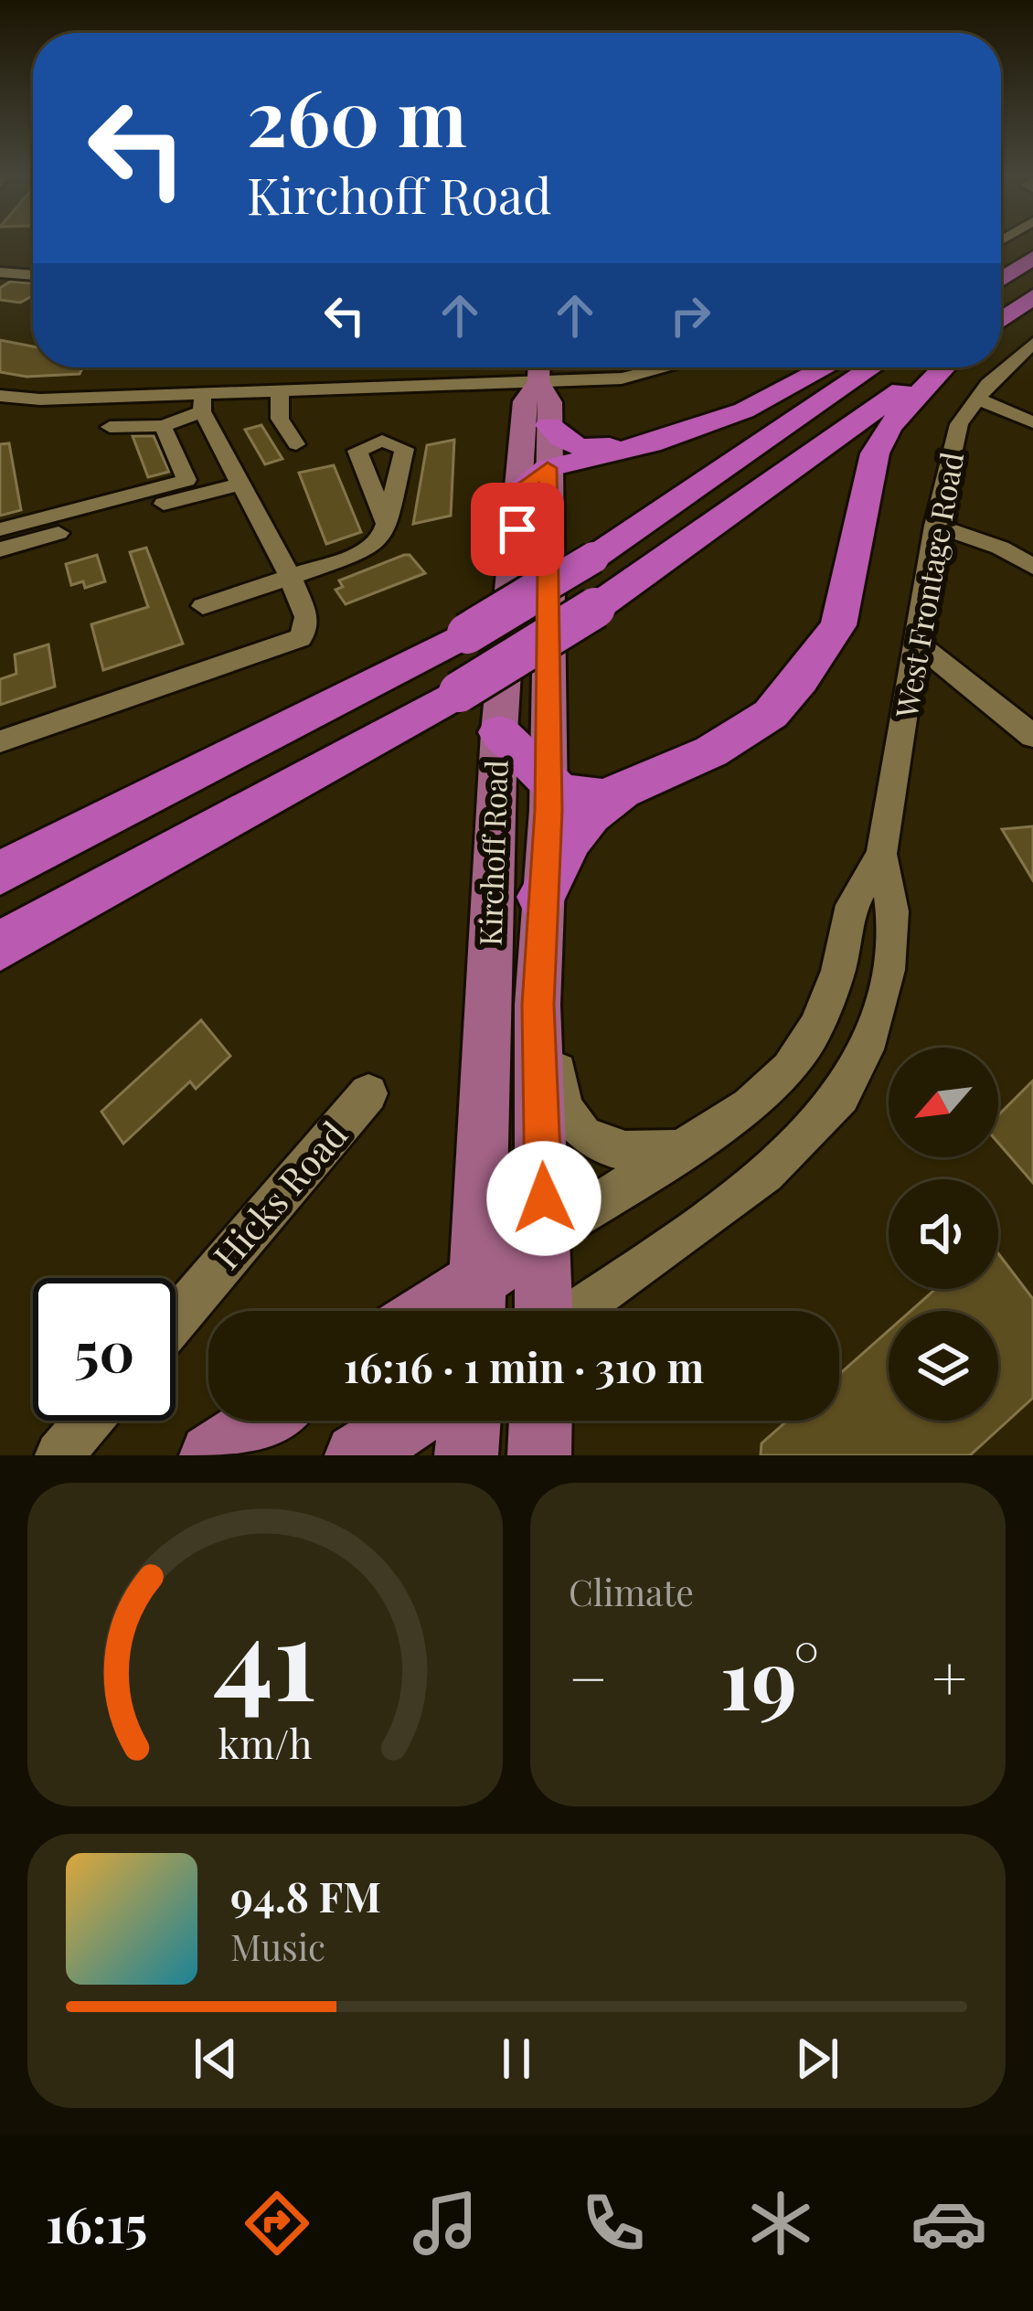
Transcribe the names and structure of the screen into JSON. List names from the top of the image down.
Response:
{
  "streets": {
    "main road": ["West Frontage Road", "Kirchoff Road"],
    "street": ["Hicks Road"]
  },
  "crossings": [
    ["West Frontage Road", "Kirchoff Road"]
  ],
  "north": "bottom left",
  "page": {
    "turn": ["260 m", "Kirchoff Road"],
    "limit": "50",
    "trip": "16:16 · 1 min · 310 m",
    "tile": "Climate",
    "heat": ["−", "19°", "+"],
    "song": ["94.8 FM", "Music"],
    "tabs": "16:15",
    "gauge": ["41", "km/h"]
  }
}
